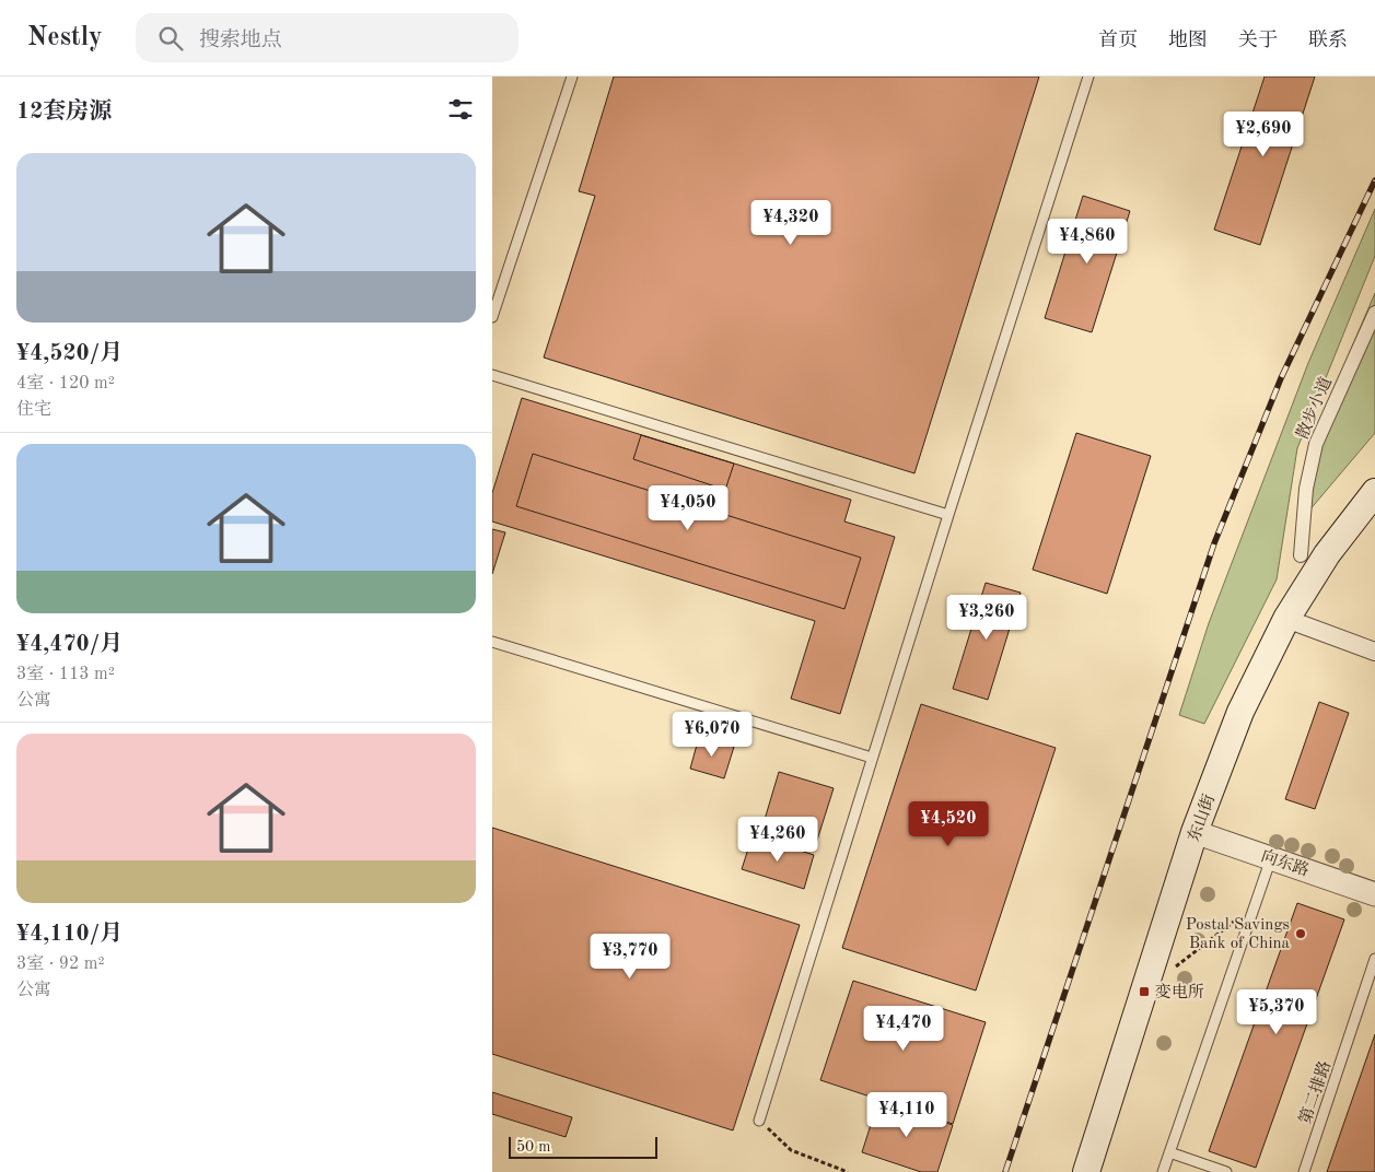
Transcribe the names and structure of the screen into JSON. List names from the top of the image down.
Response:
{
  "streets": {
    "main road": ["东山街"],
    "street": ["散步小道", "向东路"],
    "lane": ["第二排路"]
  },
  "crossings": [
    ["东山街", "向东路"]
  ],
  "places": {
    "other": ["Postal Savings Bank of China"],
    "transit": ["变电所"]
  },
  "scale_bar": "50 m",
  "page": {
    "header": "Nestly",
    "search": "搜索地点",
    "nav": [
      "首页",
      "地图",
      "关于",
      "联系"
    ],
    "heading": "12套房源",
    "price": [
      "¥2,690",
      "¥4,320",
      "¥4,860",
      "¥4,050",
      "¥3,260",
      "¥6,070",
      "¥4,520",
      "¥4,260",
      "¥3,770",
      "¥5,370",
      "¥4,470",
      "¥4,110"
    ],
    "list": [
      {
        "name": "¥4,520/月",
        "note": "4室 · 120 m² · 住宅"
      },
      {
        "name": "¥4,470/月",
        "note": "3室 · 113 m² · 公寓"
      },
      {
        "name": "¥4,110/月",
        "note": "3室 · 92 m² · 公寓"
      }
    ],
    "scale": "50 m"
  }
}
